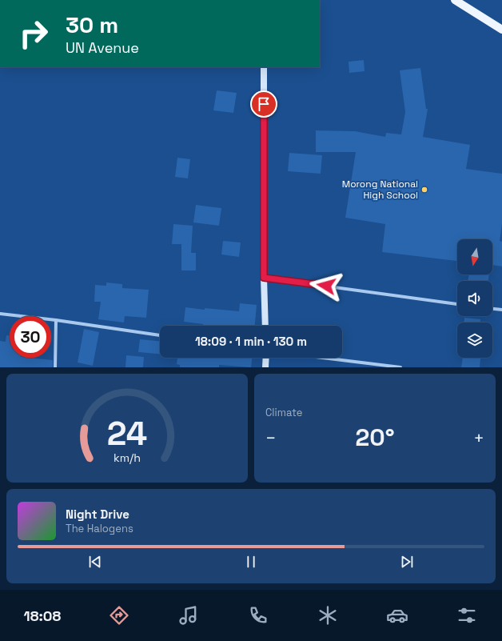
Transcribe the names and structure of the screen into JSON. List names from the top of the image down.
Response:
{
  "places": ["Morong National High School"],
  "north": "bottom",
  "page": {
    "turn": ["30 m", "UN Avenue"],
    "limit": "30",
    "trip": "18:09 · 1 min · 130 m",
    "tile": "Climate",
    "heat": ["−", "20°", "+"],
    "song": ["Night Drive", "The Halogens"],
    "tabs": "18:08",
    "gauge": ["24", "km/h"]
  }
}
